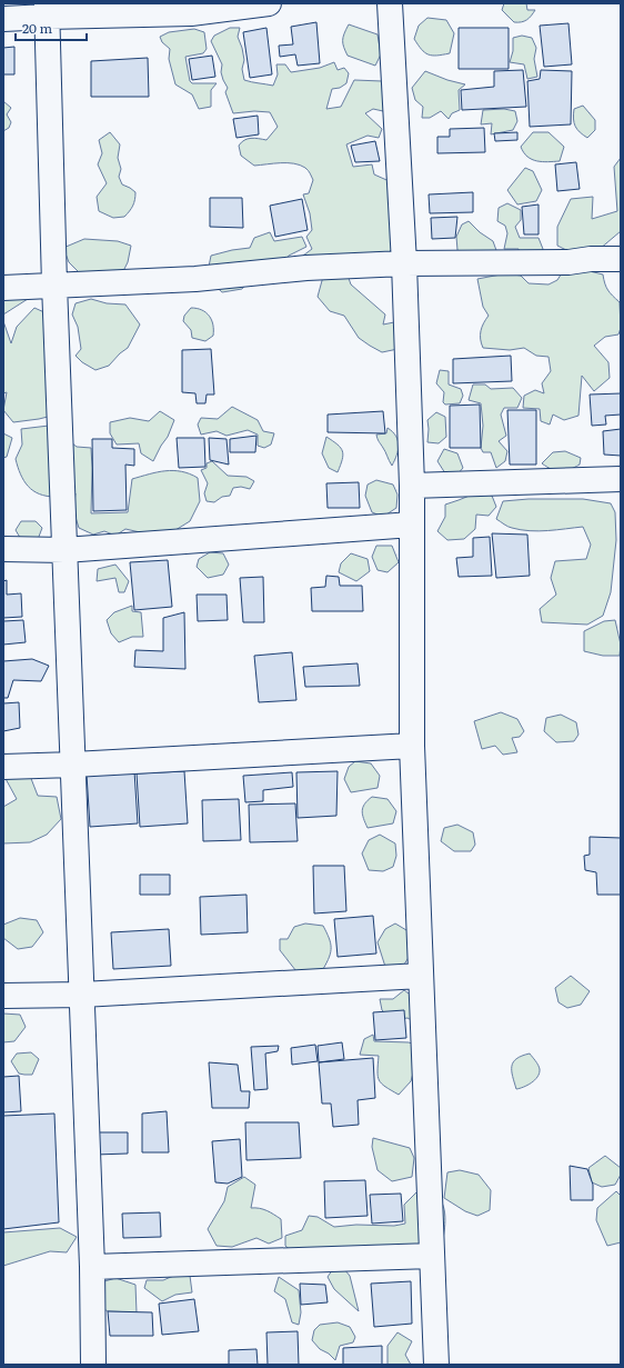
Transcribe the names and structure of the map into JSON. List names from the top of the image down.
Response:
{
  "scale_bar": "20 m"
}
